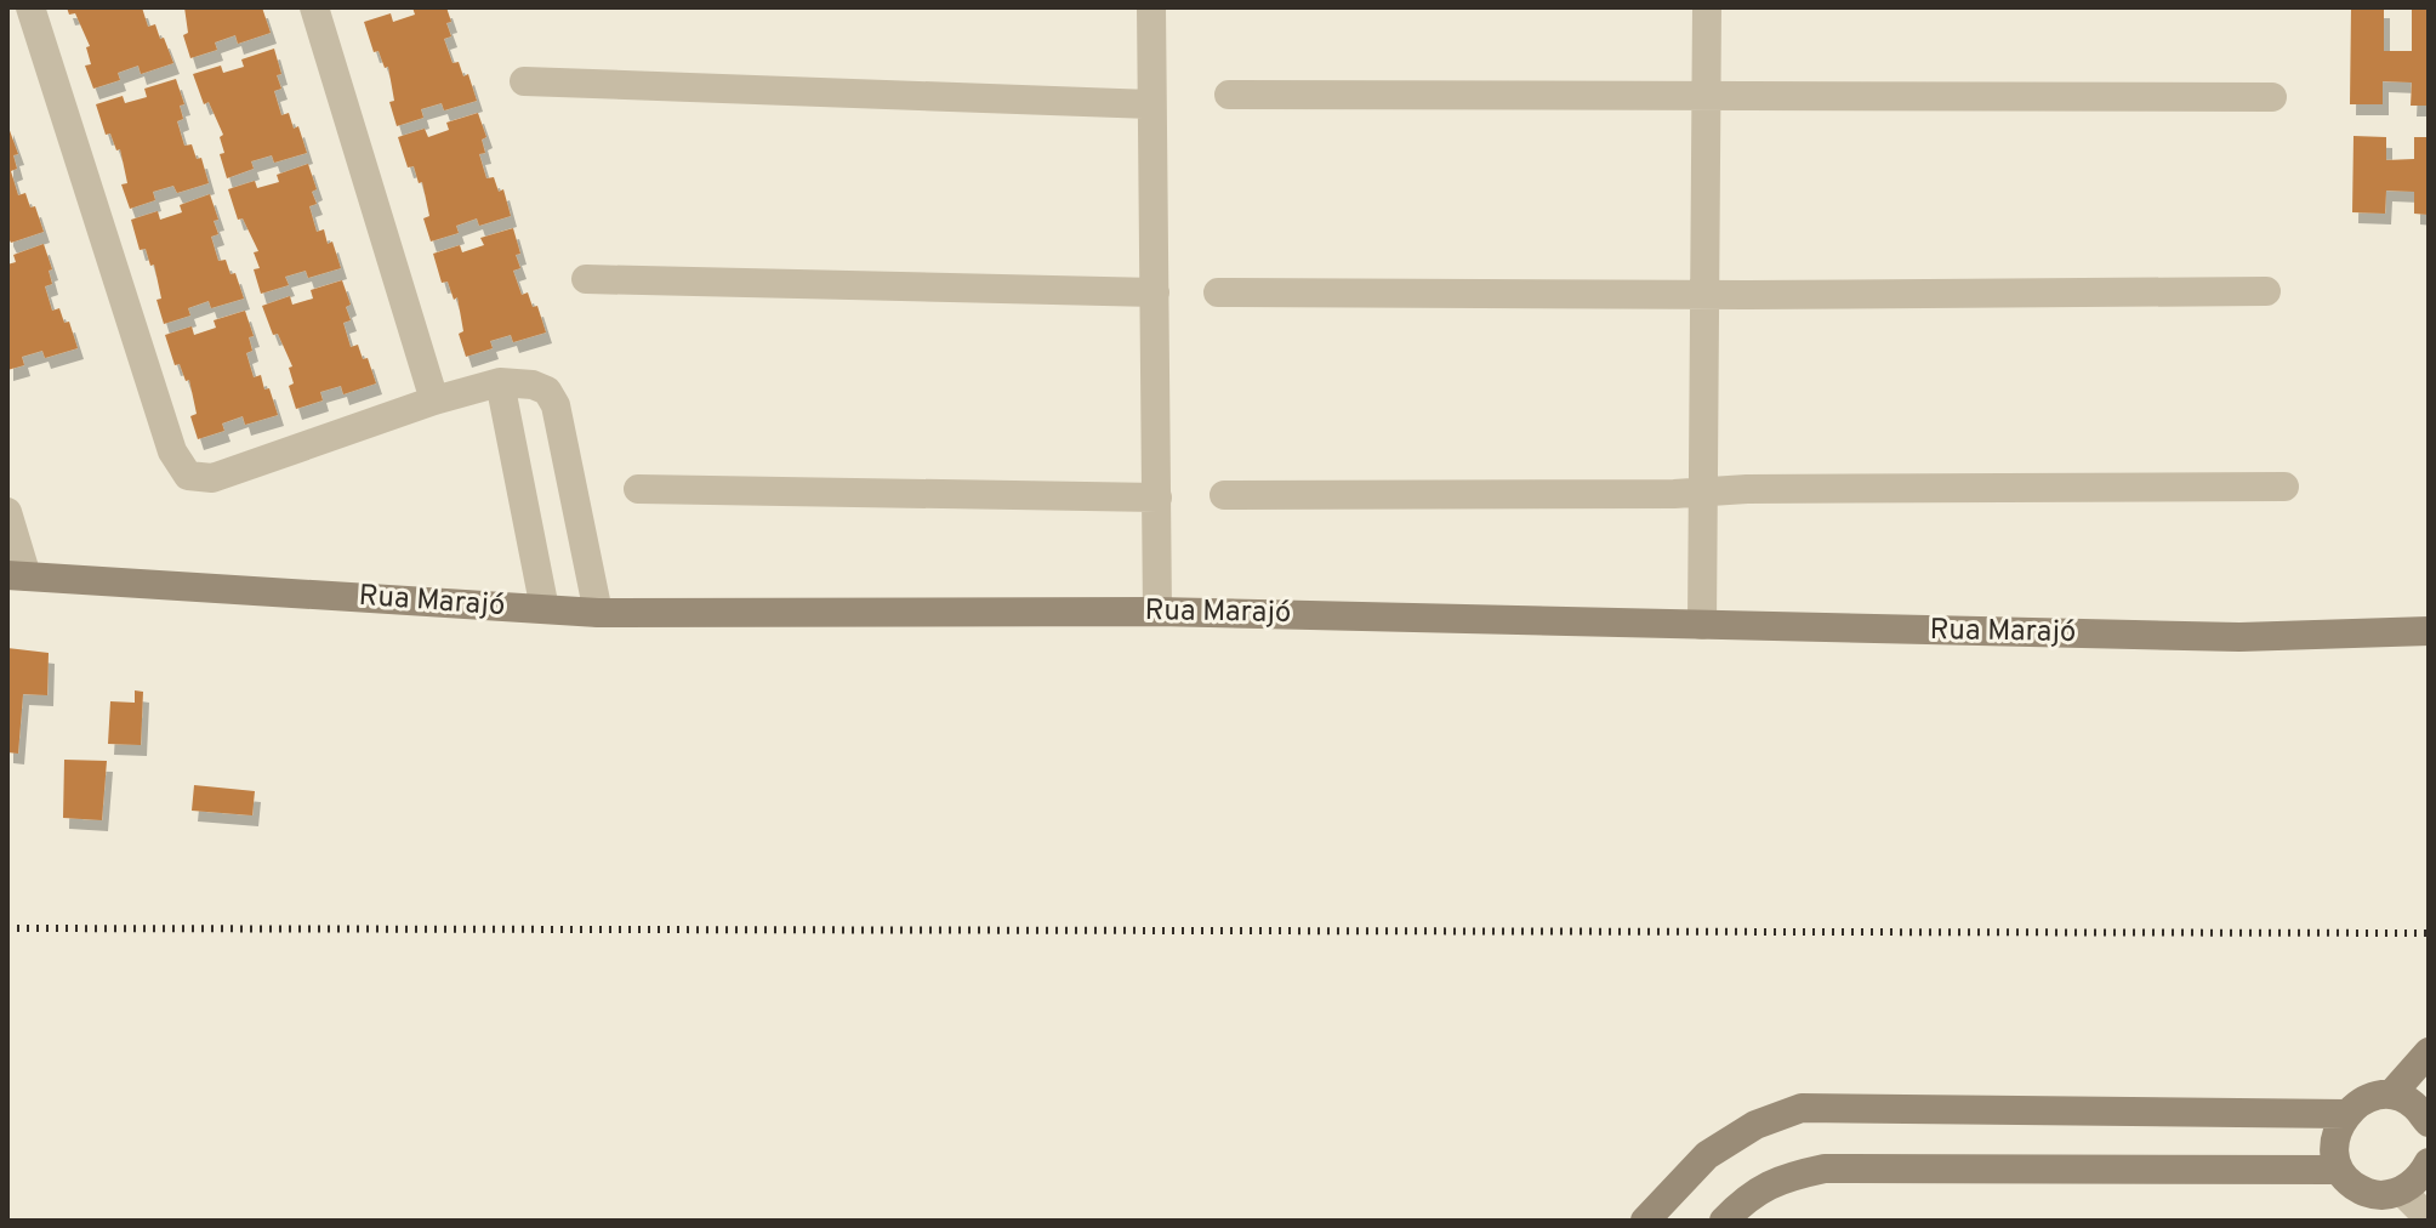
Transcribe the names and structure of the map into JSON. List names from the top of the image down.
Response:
{
  "streets": {
    "street": ["Rua Marajó"]
  }
}
